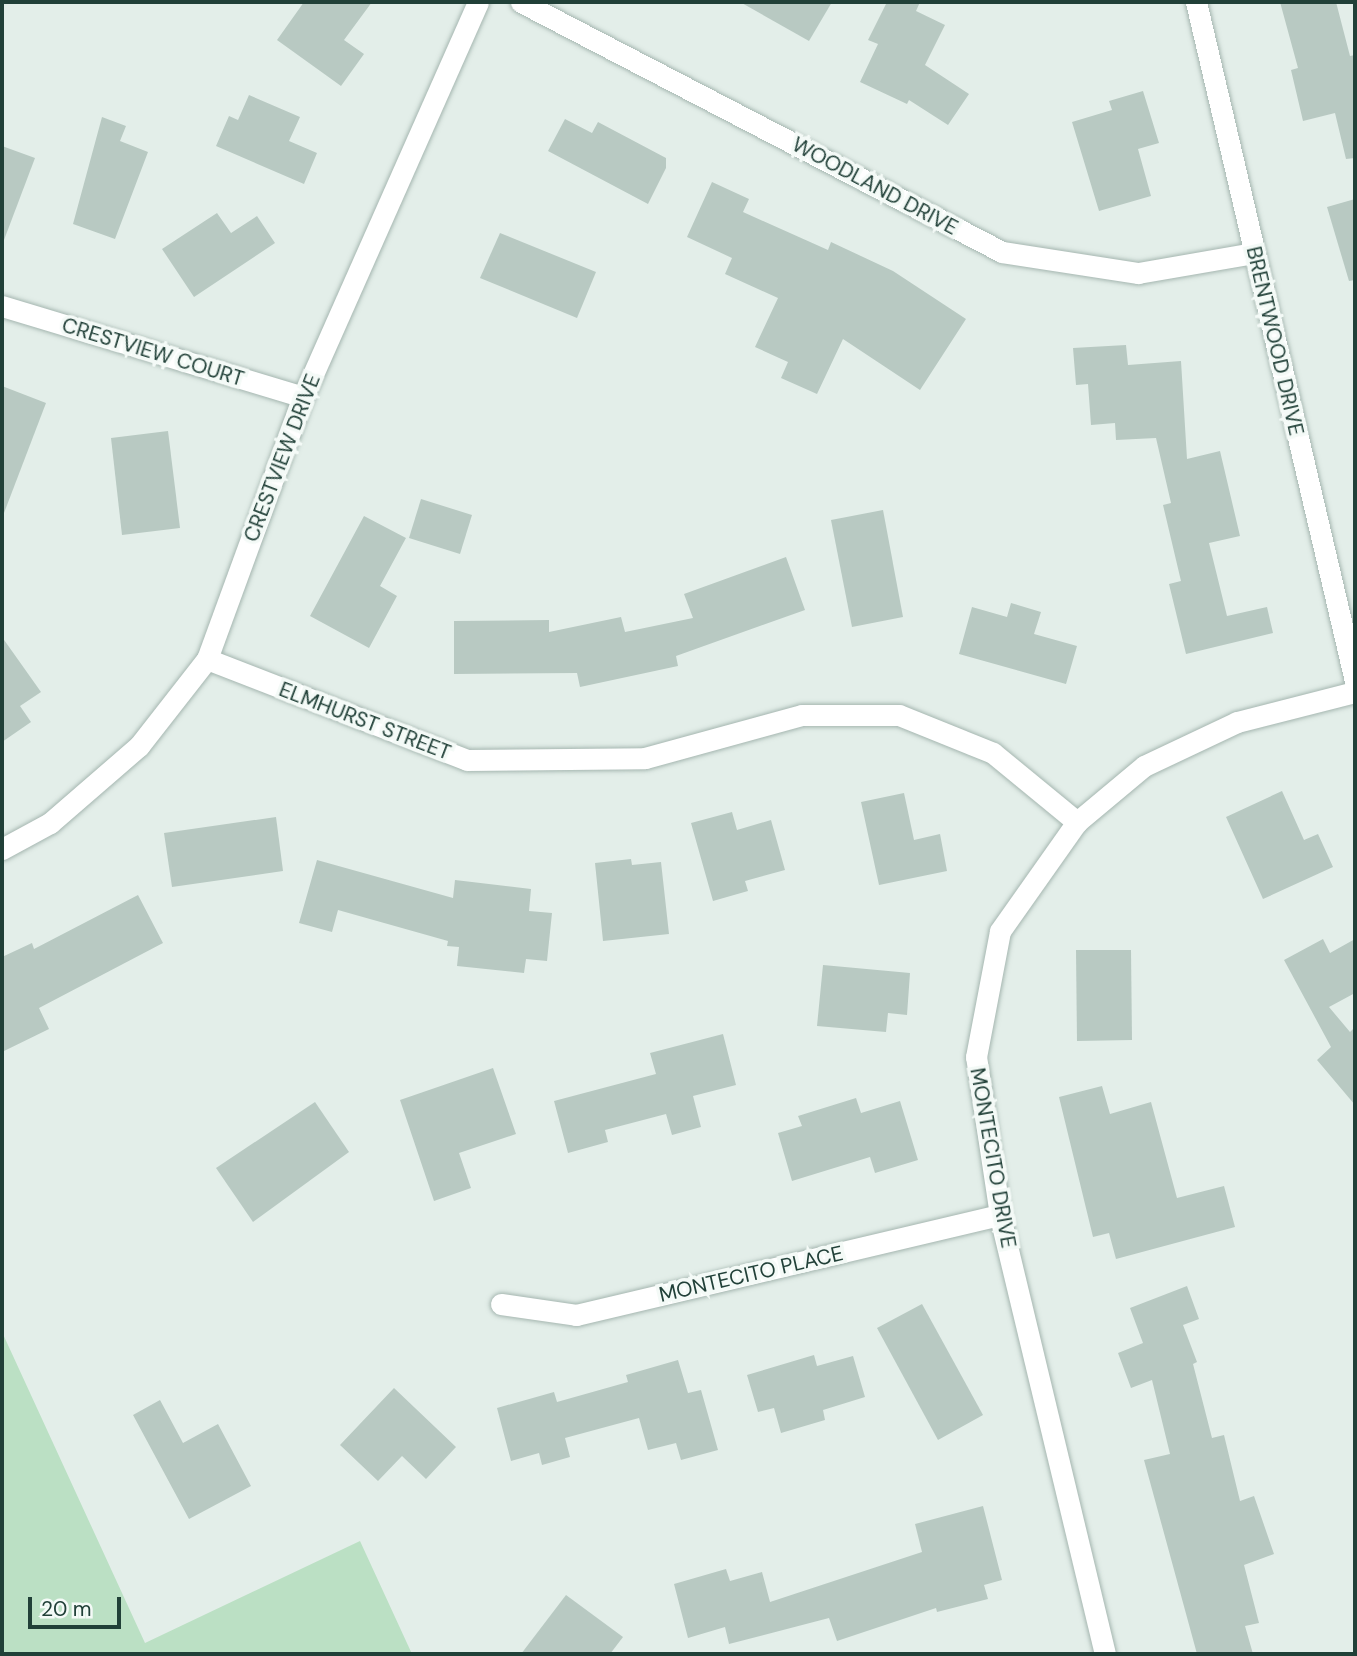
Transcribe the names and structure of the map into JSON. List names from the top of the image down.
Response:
{
  "streets": {
    "street": [
      "WOODLAND DRIVE",
      "BRENTWOOD DRIVE",
      "CRESTVIEW COURT",
      "CRESTVIEW DRIVE",
      "ELMHURST STREET",
      "MONTECITO DRIVE",
      "MONTECITO PLACE"
    ]
  },
  "crossings": [
    ["WOODLAND DRIVE", "BRENTWOOD DRIVE"],
    ["CRESTVIEW COURT", "CRESTVIEW DRIVE"],
    ["CRESTVIEW DRIVE", "ELMHURST STREET"],
    ["ELMHURST STREET", "MONTECITO DRIVE"],
    ["MONTECITO DRIVE", "MONTECITO PLACE"]
  ],
  "scale_bar": "20 m"
}
